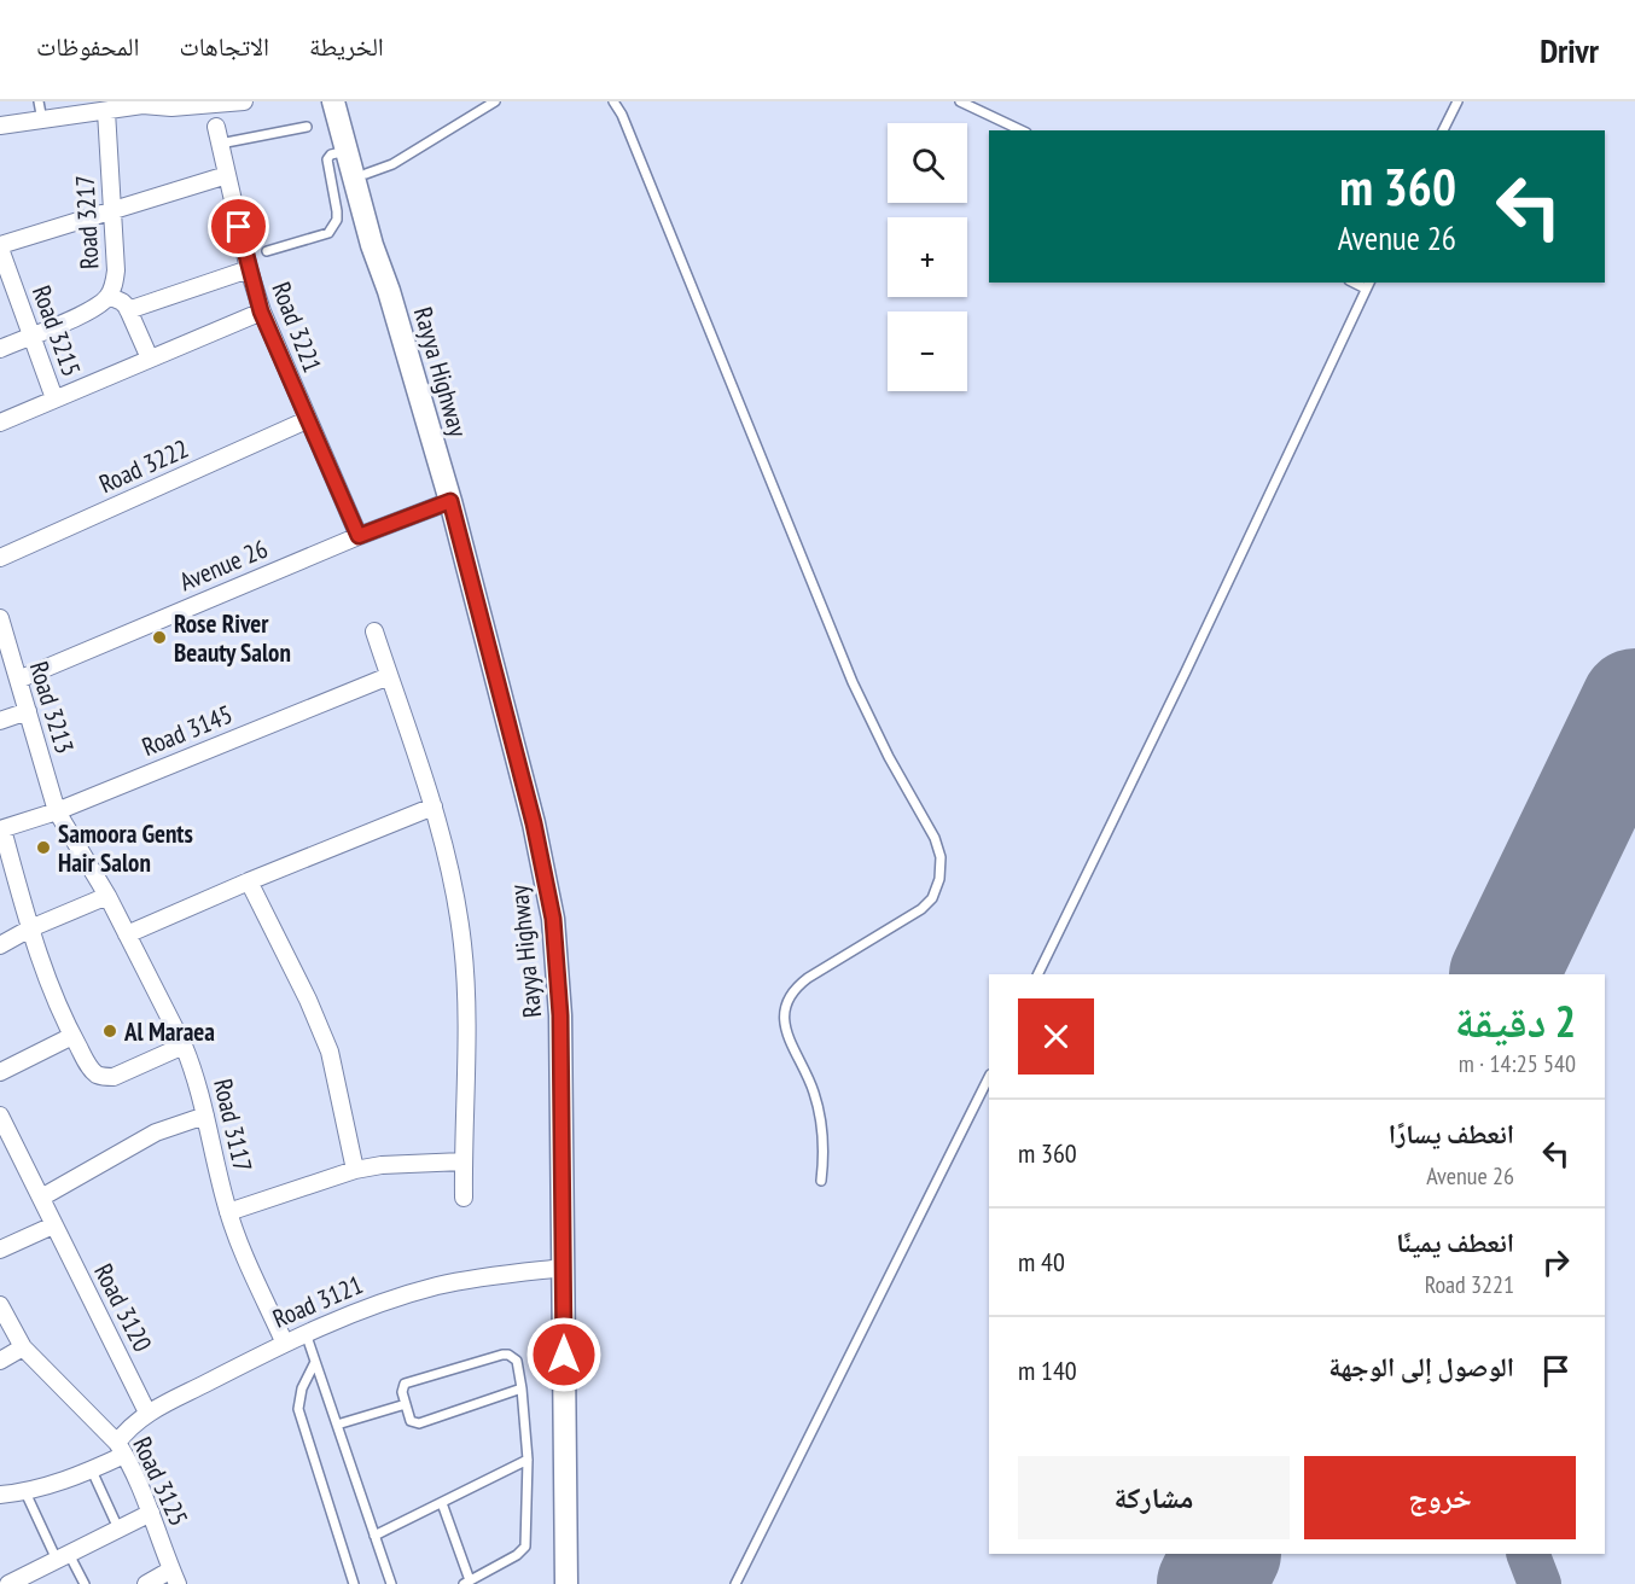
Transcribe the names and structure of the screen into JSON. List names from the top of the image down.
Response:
{
  "streets": {
    "main road": ["Rayya Highway"],
    "street": [
      "Road 3217",
      "Road 3221",
      "Road 3215",
      "Road 3222",
      "Avenue 26",
      "Road 3213",
      "Road 3145",
      "Road 3117",
      "Road 3121",
      "Road 3120",
      "Road 3125"
    ]
  },
  "crossings": [
    ["Road 3217", "Road 3215"],
    ["Road 3221", "Road 3222"],
    ["Road 3221", "Avenue 26"],
    ["Rayya Highway", "Avenue 26"],
    ["Rayya Highway", "Road 3121"],
    ["Avenue 26", "Road 3213"],
    ["Road 3213", "Road 3145"],
    ["Road 3213", "Road 3117"],
    ["Road 3145", "Road 3117"],
    ["Road 3117", "Road 3121"],
    ["Road 3121", "Road 3120"],
    ["Road 3121", "Road 3125"]
  ],
  "places": ["Rose River Beauty Salon", "Samoora Gents Hair Salon", "Al Maraea"],
  "page": {
    "header": "Drivr",
    "nav": ["الخريطة", "الاتجاهات", "المحفوظات"],
    "map_buttons": ["+", "−"],
    "turn": ["360 m", "Avenue 26"],
    "heading": ["2 دقيقة", "540 m · 14:25"],
    "list": [
      {
        "name": "انعطف يسارًا",
        "note": "Avenue 26",
        "value": "360 m"
      },
      {
        "name": "انعطف يمينًا",
        "note": "Road 3221",
        "value": "40 m"
      },
      {
        "name": "الوصول إلى الوجهة",
        "value": "140 m"
      }
    ],
    "buttons": ["خروج", "مشاركة"]
  }
}
